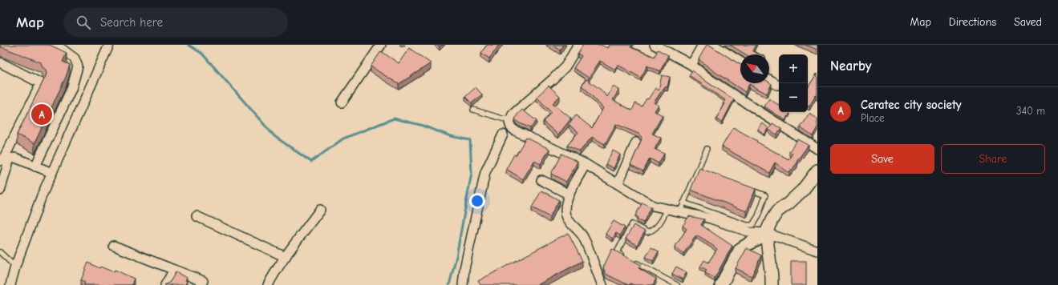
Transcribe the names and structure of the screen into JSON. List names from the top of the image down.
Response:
{
  "north": "top left",
  "page": {
    "header": "Map",
    "search": "Search here",
    "nav": ["Map", "Directions", "Saved"],
    "heading": "Nearby",
    "map_buttons": ["+", "−"],
    "list": [
      {
        "mark": "A",
        "name": "Ceratec city society",
        "note": "Place",
        "value": "340 m"
      }
    ],
    "pins": "A",
    "buttons": ["Save", "Share"]
  }
}
